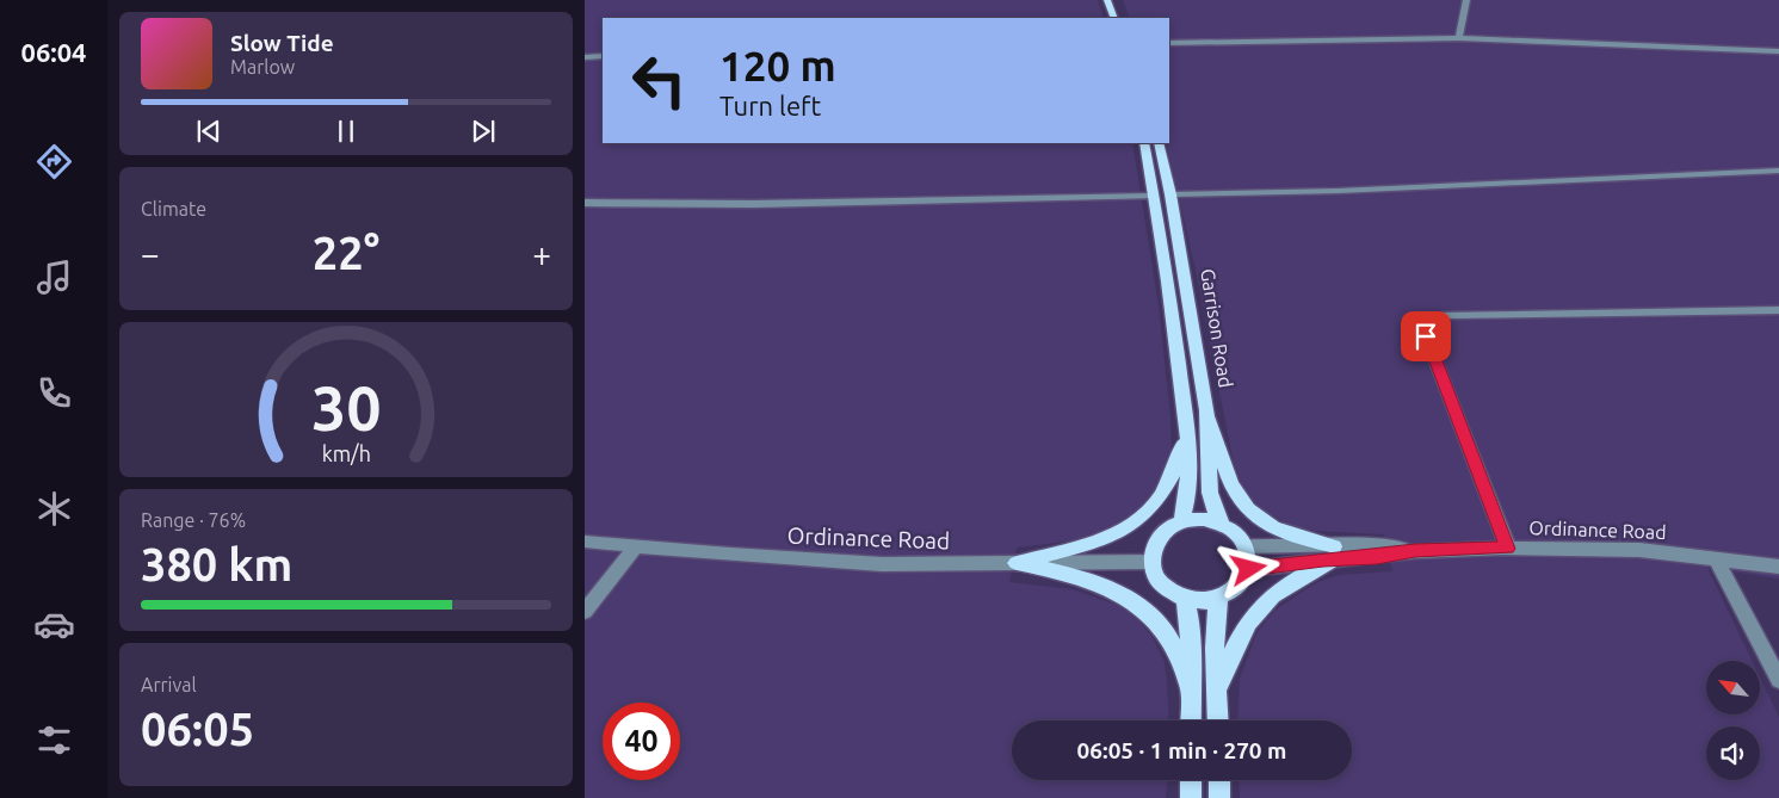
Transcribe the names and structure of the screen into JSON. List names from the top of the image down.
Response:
{
  "streets": {
    "main road": ["Garrison Road"],
    "street": ["Ordinance Road"]
  },
  "crossings": [
    ["Garrison Road", "Ordinance Road"]
  ],
  "north": "top left",
  "page": {
    "tabs": "06:04",
    "song": ["Slow Tide", "Marlow"],
    "turn": ["120 m", "Turn left"],
    "tile": [
      "Climate",
      ["Range · 76%", "380 km"],
      ["Arrival", "06:05"]
    ],
    "heat": ["−", "22°", "+"],
    "limit": "40",
    "trip": "06:05 · 1 min · 270 m",
    "gauge": ["30", "km/h"]
  }
}
